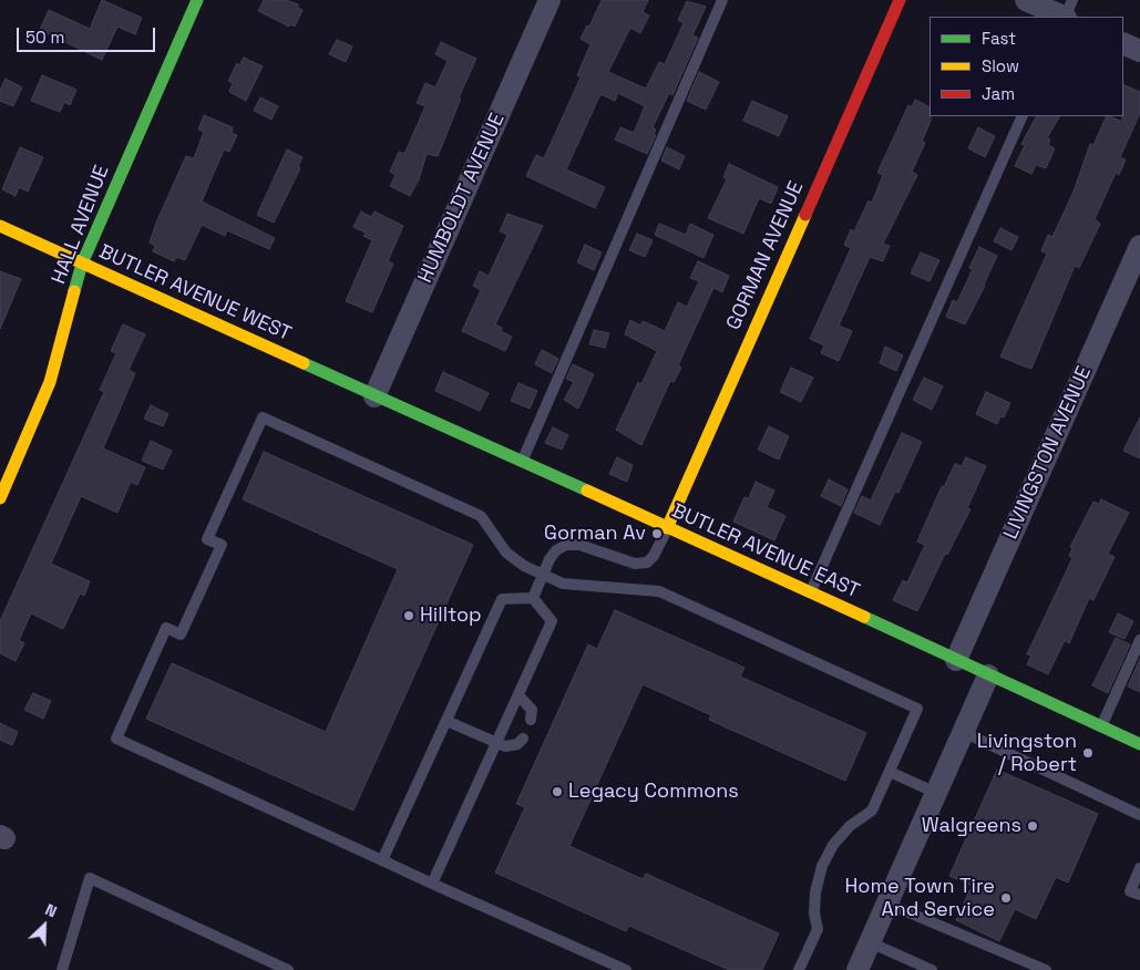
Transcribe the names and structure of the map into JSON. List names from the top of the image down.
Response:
{
  "streets": {
    "street": [
      "HUMBOLDT AVENUE",
      "HALL AVENUE",
      "GORMAN AVENUE",
      "BUTLER AVENUE WEST",
      "LIVINGSTON AVENUE",
      "BUTLER AVENUE EAST"
    ]
  },
  "crossings": [
    ["HUMBOLDT AVENUE", "BUTLER AVENUE WEST"],
    ["HUMBOLDT AVENUE", "BUTLER AVENUE EAST"],
    ["HALL AVENUE", "BUTLER AVENUE WEST"],
    ["GORMAN AVENUE", "BUTLER AVENUE EAST"],
    ["BUTLER AVENUE WEST", "BUTLER AVENUE EAST"],
    ["LIVINGSTON AVENUE", "BUTLER AVENUE EAST"]
  ],
  "places": [
    "Gorman Av",
    "Hilltop",
    "Livingston / Robert",
    "Legacy Commons",
    "Walgreens",
    "Home Town Tire And Service"
  ],
  "legend": ["Fast", "Slow", "Jam"],
  "scale_bar": "50 m",
  "north": "top right"
}
